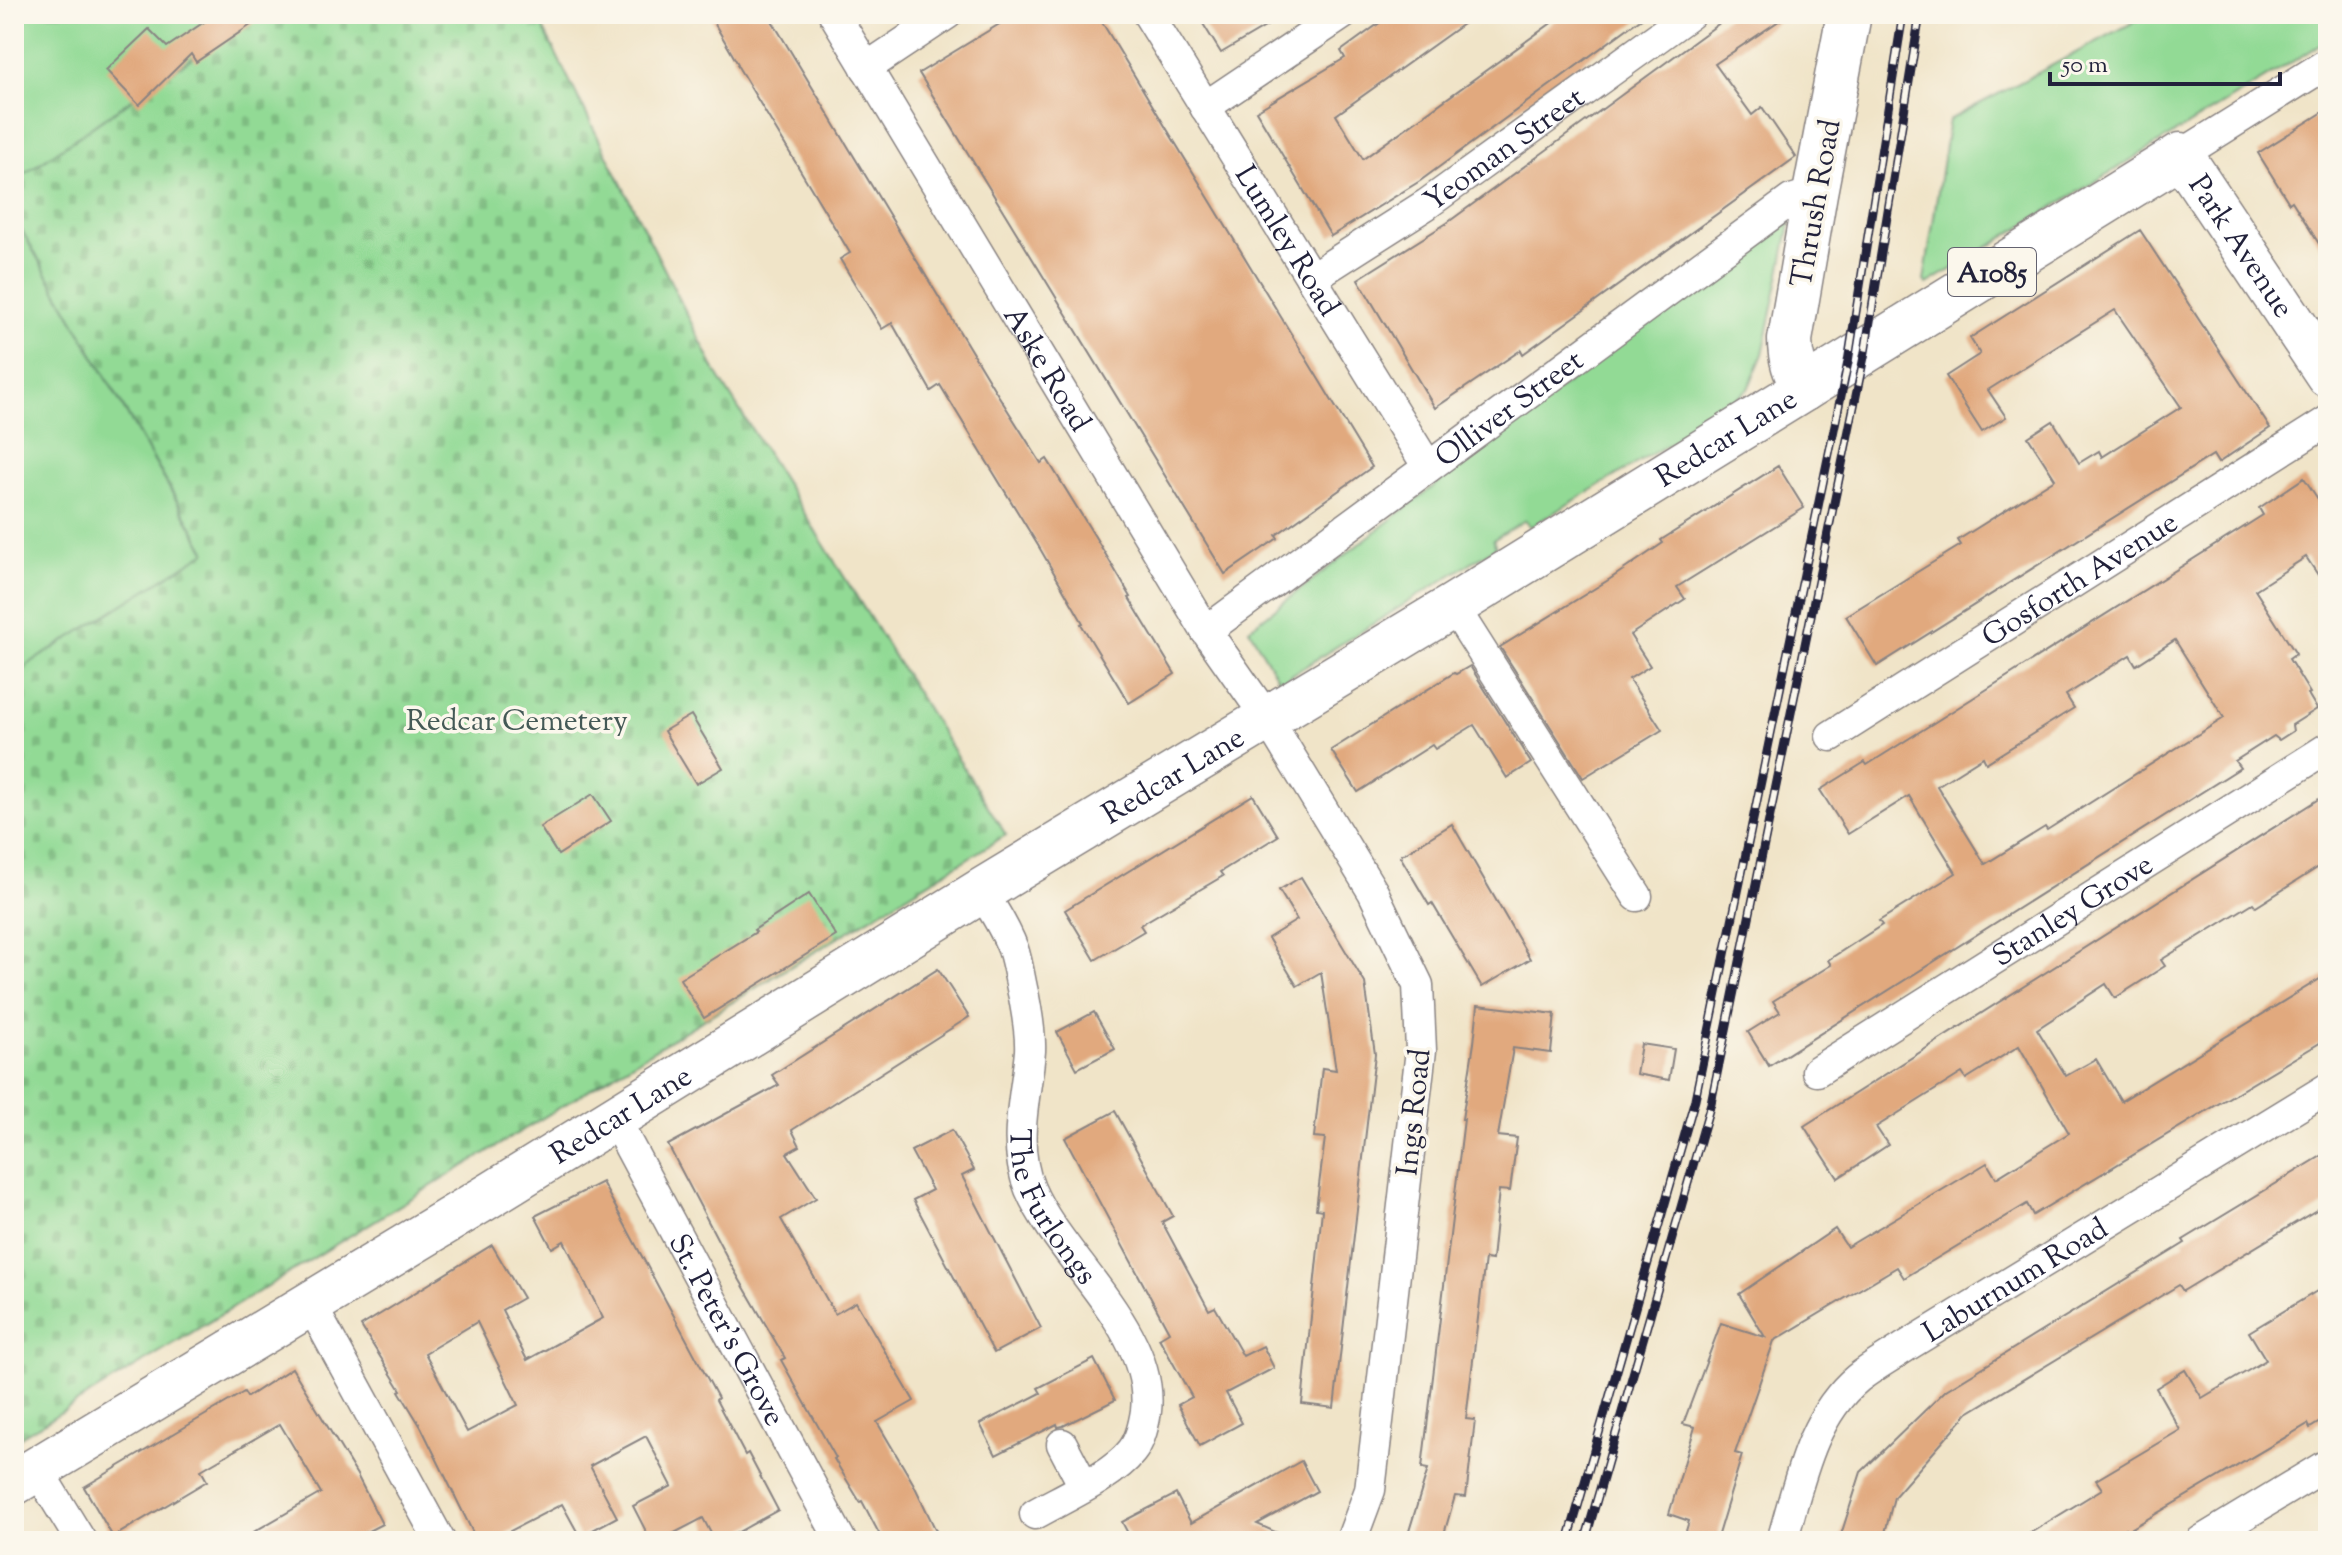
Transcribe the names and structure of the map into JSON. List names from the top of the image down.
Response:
{
  "streets": {
    "main road": [
      "Thrush Road",
      "Park Avenue",
      "A1085",
      "Redcar Lane"
    ],
    "street": [
      "Yeoman Street",
      "Lumley Road",
      "Aske Road",
      "Olliver Street",
      "Gosforth Avenue",
      "Stanley Grove",
      "Ings Road",
      "The Furlongs",
      "Laburnum Road",
      "St. Peter's Grove"
    ]
  },
  "crossings": [
    ["Yeoman Street", "Lumley Road"],
    ["Thrush Road", "Olliver Street"],
    ["Thrush Road", "Redcar Lane"],
    ["Lumley Road", "Olliver Street"],
    ["Park Avenue", "Redcar Lane"],
    ["Aske Road", "Olliver Street"],
    ["Aske Road", "Redcar Lane"],
    ["Aske Road", "Ings Road"],
    ["Redcar Lane", "Ings Road"],
    ["Redcar Lane", "The Furlongs"],
    ["Redcar Lane", "St. Peter's Grove"]
  ],
  "parks": ["Redcar Cemetery"],
  "scale_bar": "50 m"
}
